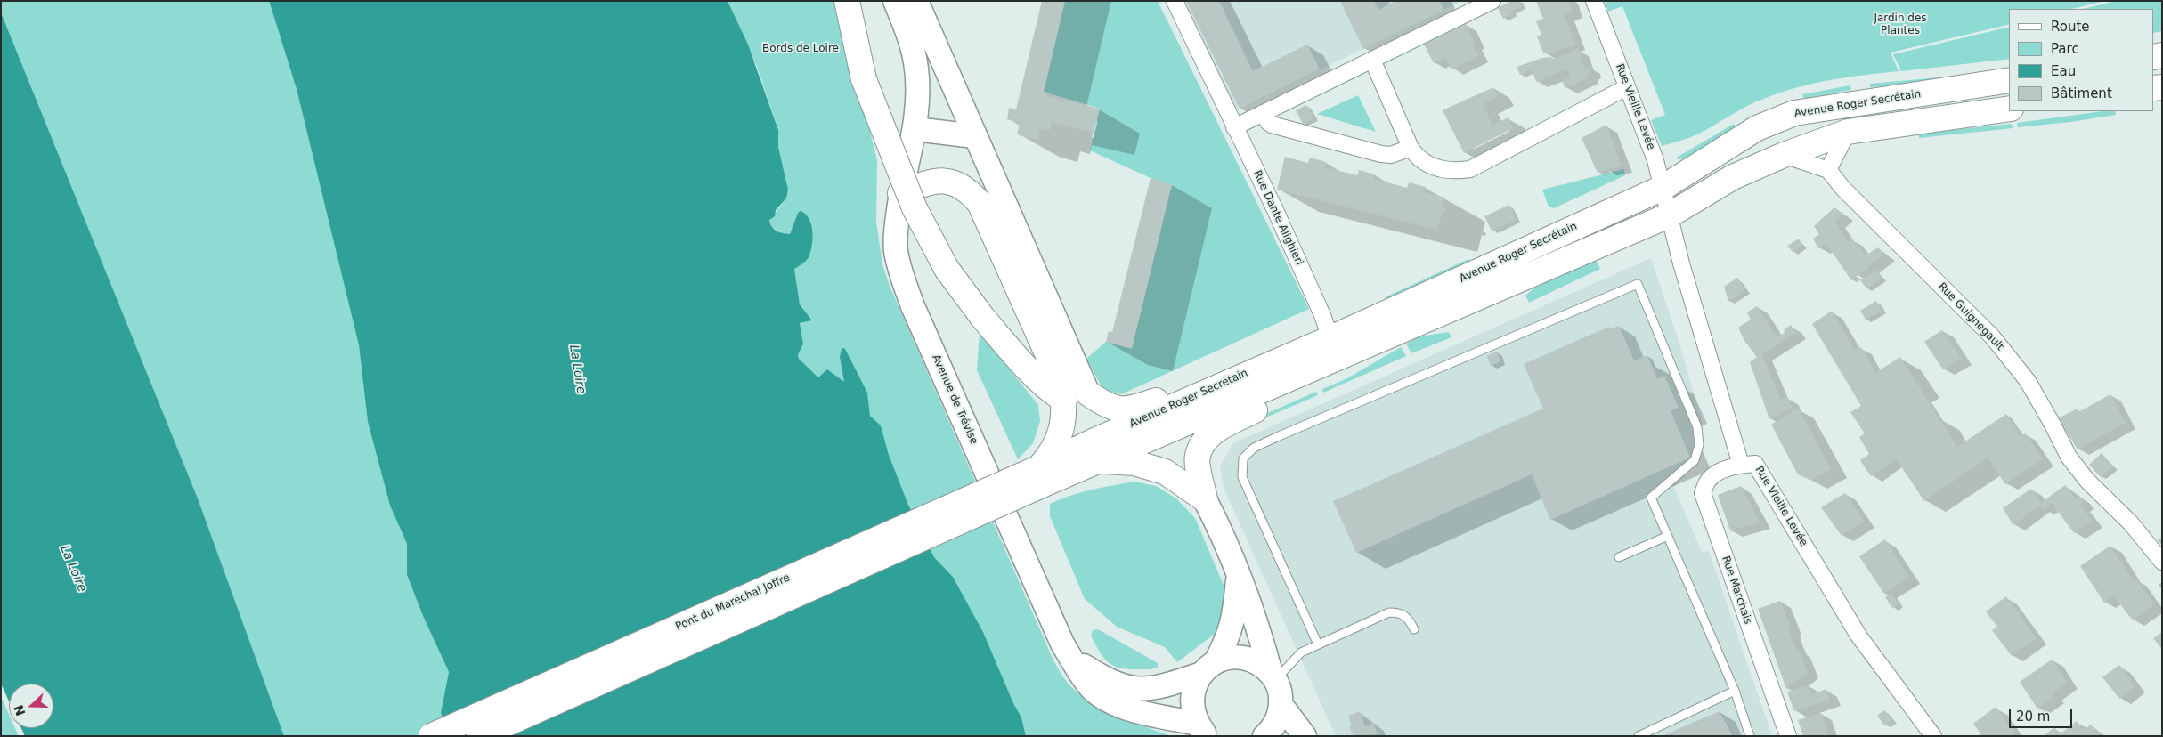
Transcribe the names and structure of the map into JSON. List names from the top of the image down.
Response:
{
  "streets": {
    "main road": ["Avenue Roger Secrétain", "Pont du Maréchal Joffre"],
    "street": [
      "Rue Vieille Levée",
      "Rue Dante Alighieri",
      "Rue Guignegault",
      "Avenue de Trévise",
      "Rue Marchais"
    ]
  },
  "crossings": [
    ["Avenue Roger Secrétain", "Rue Vieille Levée"],
    ["Avenue Roger Secrétain", "Rue Dante Alighieri"],
    ["Avenue Roger Secrétain", "Pont du Maréchal Joffre"],
    ["Rue Vieille Levée", "Rue Marchais"]
  ],
  "water": ["La Loire"],
  "parks": ["Jardin des Plantes", "Bords de Loire"],
  "legend": [
    "Route",
    "Parc",
    "Eau",
    "Bâtiment"
  ],
  "scale_bar": "20 m",
  "north": "left"
}
